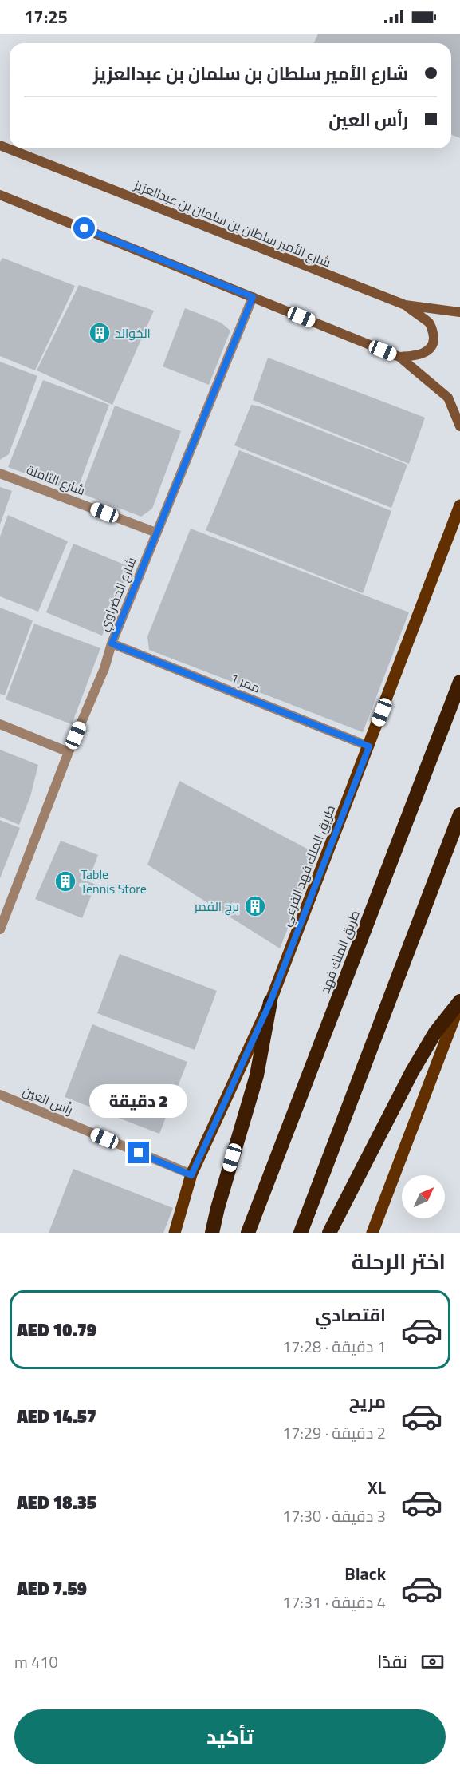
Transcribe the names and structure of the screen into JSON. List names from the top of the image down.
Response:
{
  "streets": {
    "highway": ["طريق الملك فهد"],
    "main road": ["طريق الملك فهد الفرعي"],
    "street": [
      "شارع الأمير سلطان بن سلمان بن عبدالعزيز",
      "شارع الثاملة",
      "شارع الحضراوي",
      "ممر 1",
      "رأس العين"
    ]
  },
  "crossings": [
    ["شارع الثاملة", "شارع الحضراوي"],
    ["شارع الحضراوي", "ممر 1"],
    ["ممر 1", "طريق الملك فهد الفرعي"],
    ["طريق الملك فهد الفرعي", "رأس العين"]
  ],
  "places": {
    "building": ["الخوالد", "Table Tennis Store", "برج القمر"]
  },
  "north": "top right",
  "page": {
    "status": "17:25",
    "banner": ["شارع الأمير سلطان بن سلمان بن عبدالعزيز", "رأس العين"],
    "bubble": "2 دقيقة",
    "heading": "اختر الرحلة",
    "list": [
      {
        "name": "اقتصادي",
        "note": "1 دقيقة · 17:28",
        "value": "AED 10.79"
      },
      {
        "name": "مريح",
        "note": "2 دقيقة · 17:29",
        "value": "AED 14.57"
      },
      {
        "name": "XL",
        "note": "3 دقيقة · 17:30",
        "value": "AED 18.35"
      },
      {
        "name": "Black",
        "note": "4 دقيقة · 17:31",
        "value": "AED 7.59"
      }
    ],
    "pay": ["نقدًا", "410 m"],
    "buttons": "تأكيد"
  }
}
